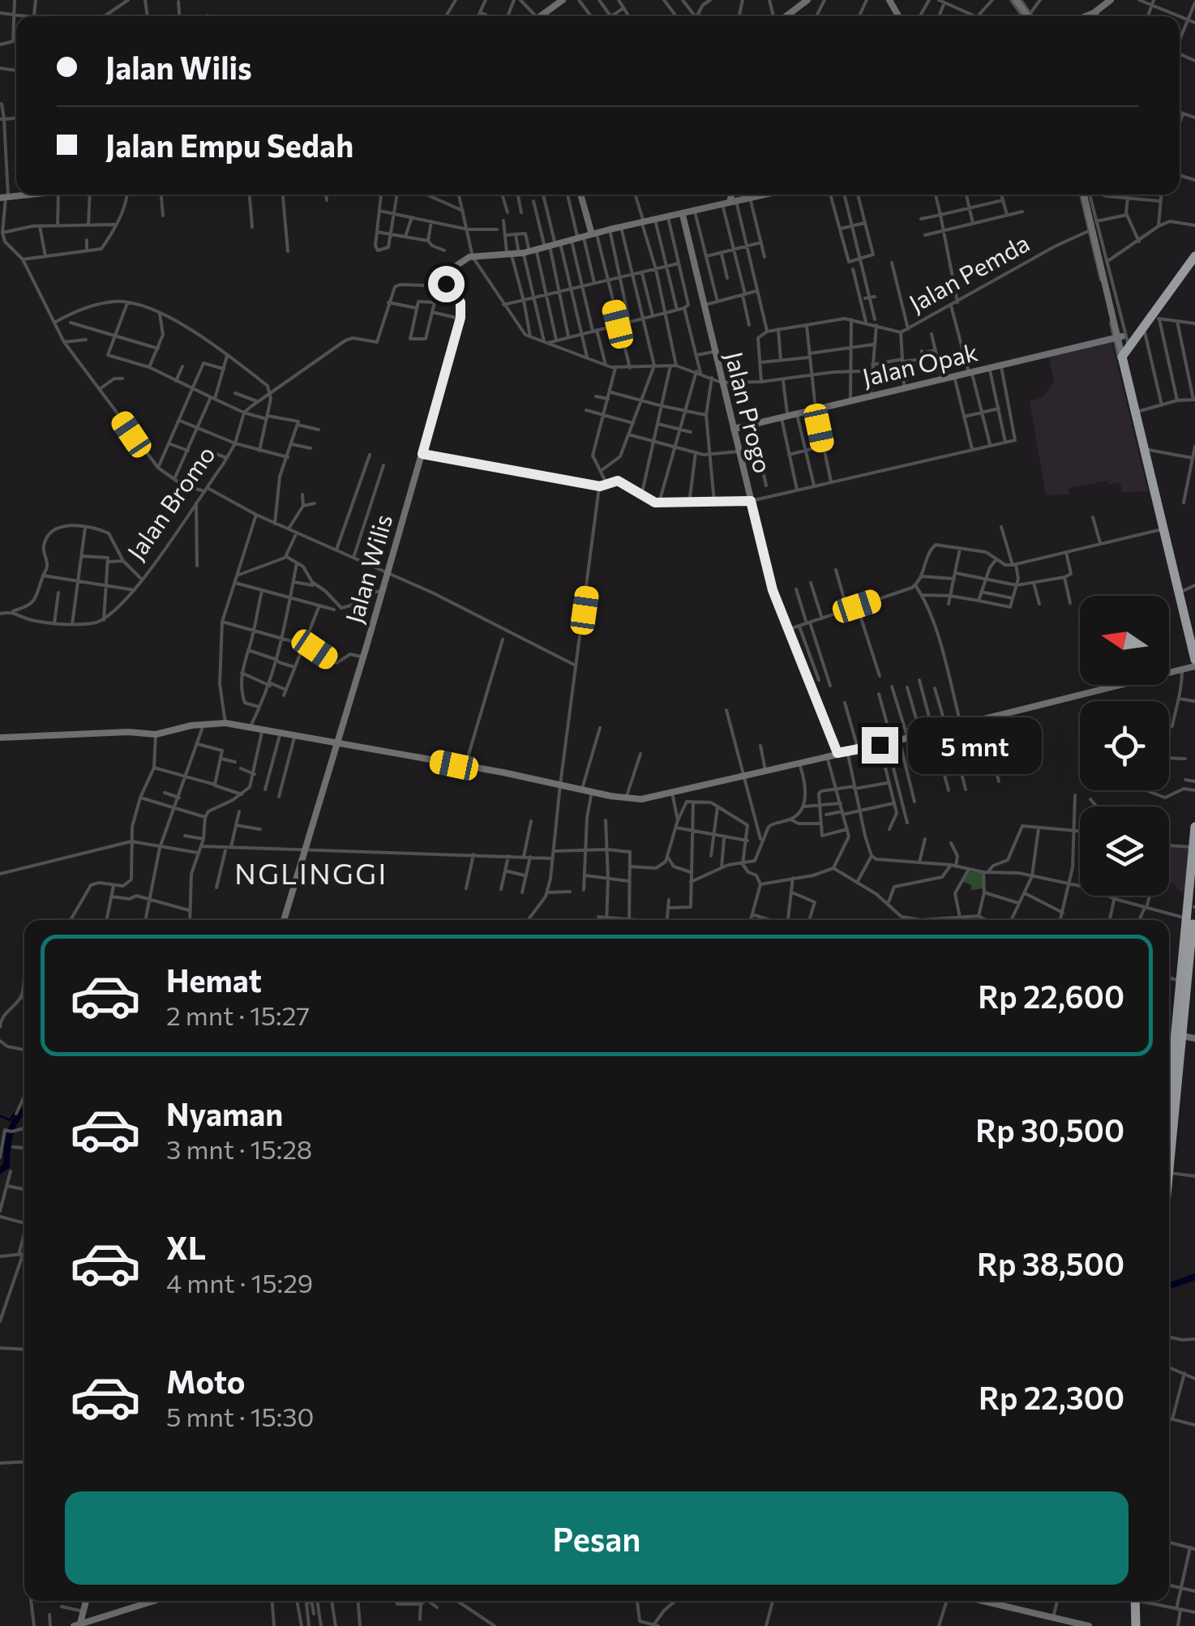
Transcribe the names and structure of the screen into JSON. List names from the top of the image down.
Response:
{
  "streets": {
    "street": [
      "Jalan Pemda",
      "Jalan Opak",
      "Jalan Progo",
      "Jalan Bromo",
      "Jalan Wilis"
    ]
  },
  "crossings": [
    ["Jalan Opak", "Jalan Progo"]
  ],
  "districts": ["NGLINGGI"],
  "north": "left",
  "page": {
    "banner": ["Jalan Wilis", "Jalan Empu Sedah"],
    "bubble": "5 mnt",
    "list": [
      {
        "name": "Hemat",
        "note": "2 mnt · 15:27",
        "value": "Rp 22,600"
      },
      {
        "name": "Nyaman",
        "note": "3 mnt · 15:28",
        "value": "Rp 30,500"
      },
      {
        "name": "XL",
        "note": "4 mnt · 15:29",
        "value": "Rp 38,500"
      },
      {
        "name": "Moto",
        "note": "5 mnt · 15:30",
        "value": "Rp 22,300"
      }
    ],
    "buttons": "Pesan"
  }
}
